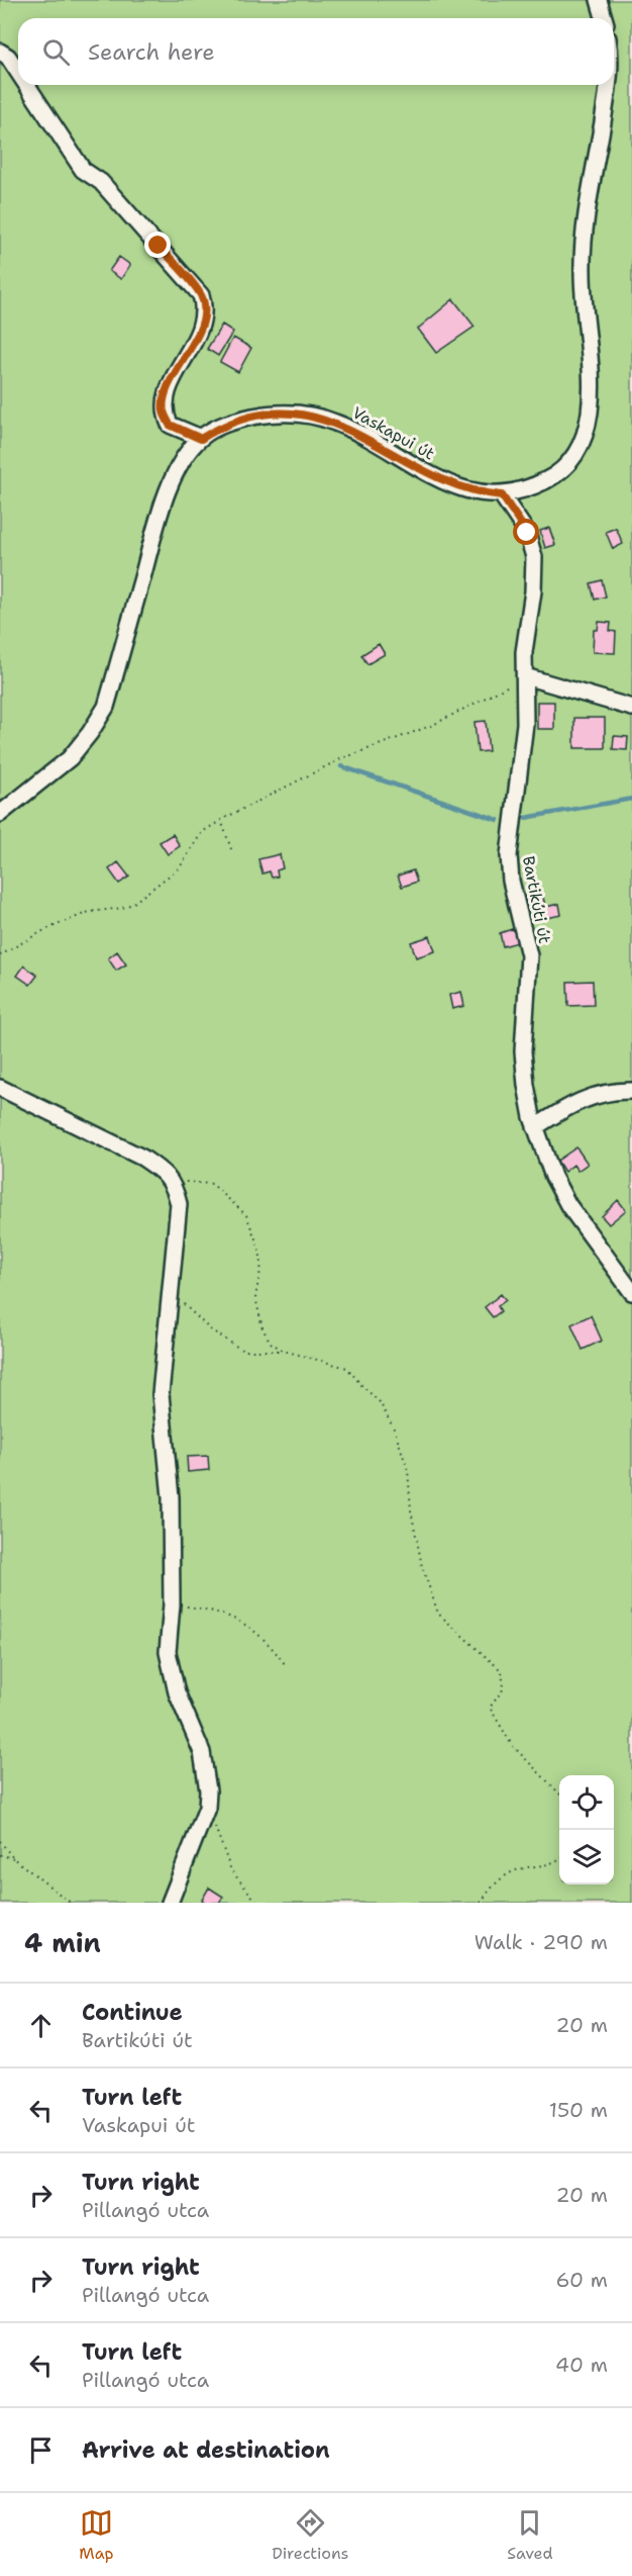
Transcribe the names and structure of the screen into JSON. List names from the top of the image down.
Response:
{
  "streets": {
    "street": ["Vaskapui út", "Bartikúti út"]
  },
  "crossings": [
    ["Vaskapui út", "Bartikúti út"]
  ],
  "page": {
    "search": "Search here",
    "heading": ["4 min", "Walk · 290 m"],
    "list": [
      ["Continue", "Bartikúti út", "20 m"],
      ["Turn left", "Vaskapui út", "150 m"],
      ["Turn right", "Pillangó utca", "20 m"],
      ["Turn right", "Pillangó utca", "60 m"],
      ["Turn left", "Pillangó utca", "40 m"],
      "Arrive at destination"
    ],
    "nav": ["Map", "Directions", "Saved"]
  }
}
